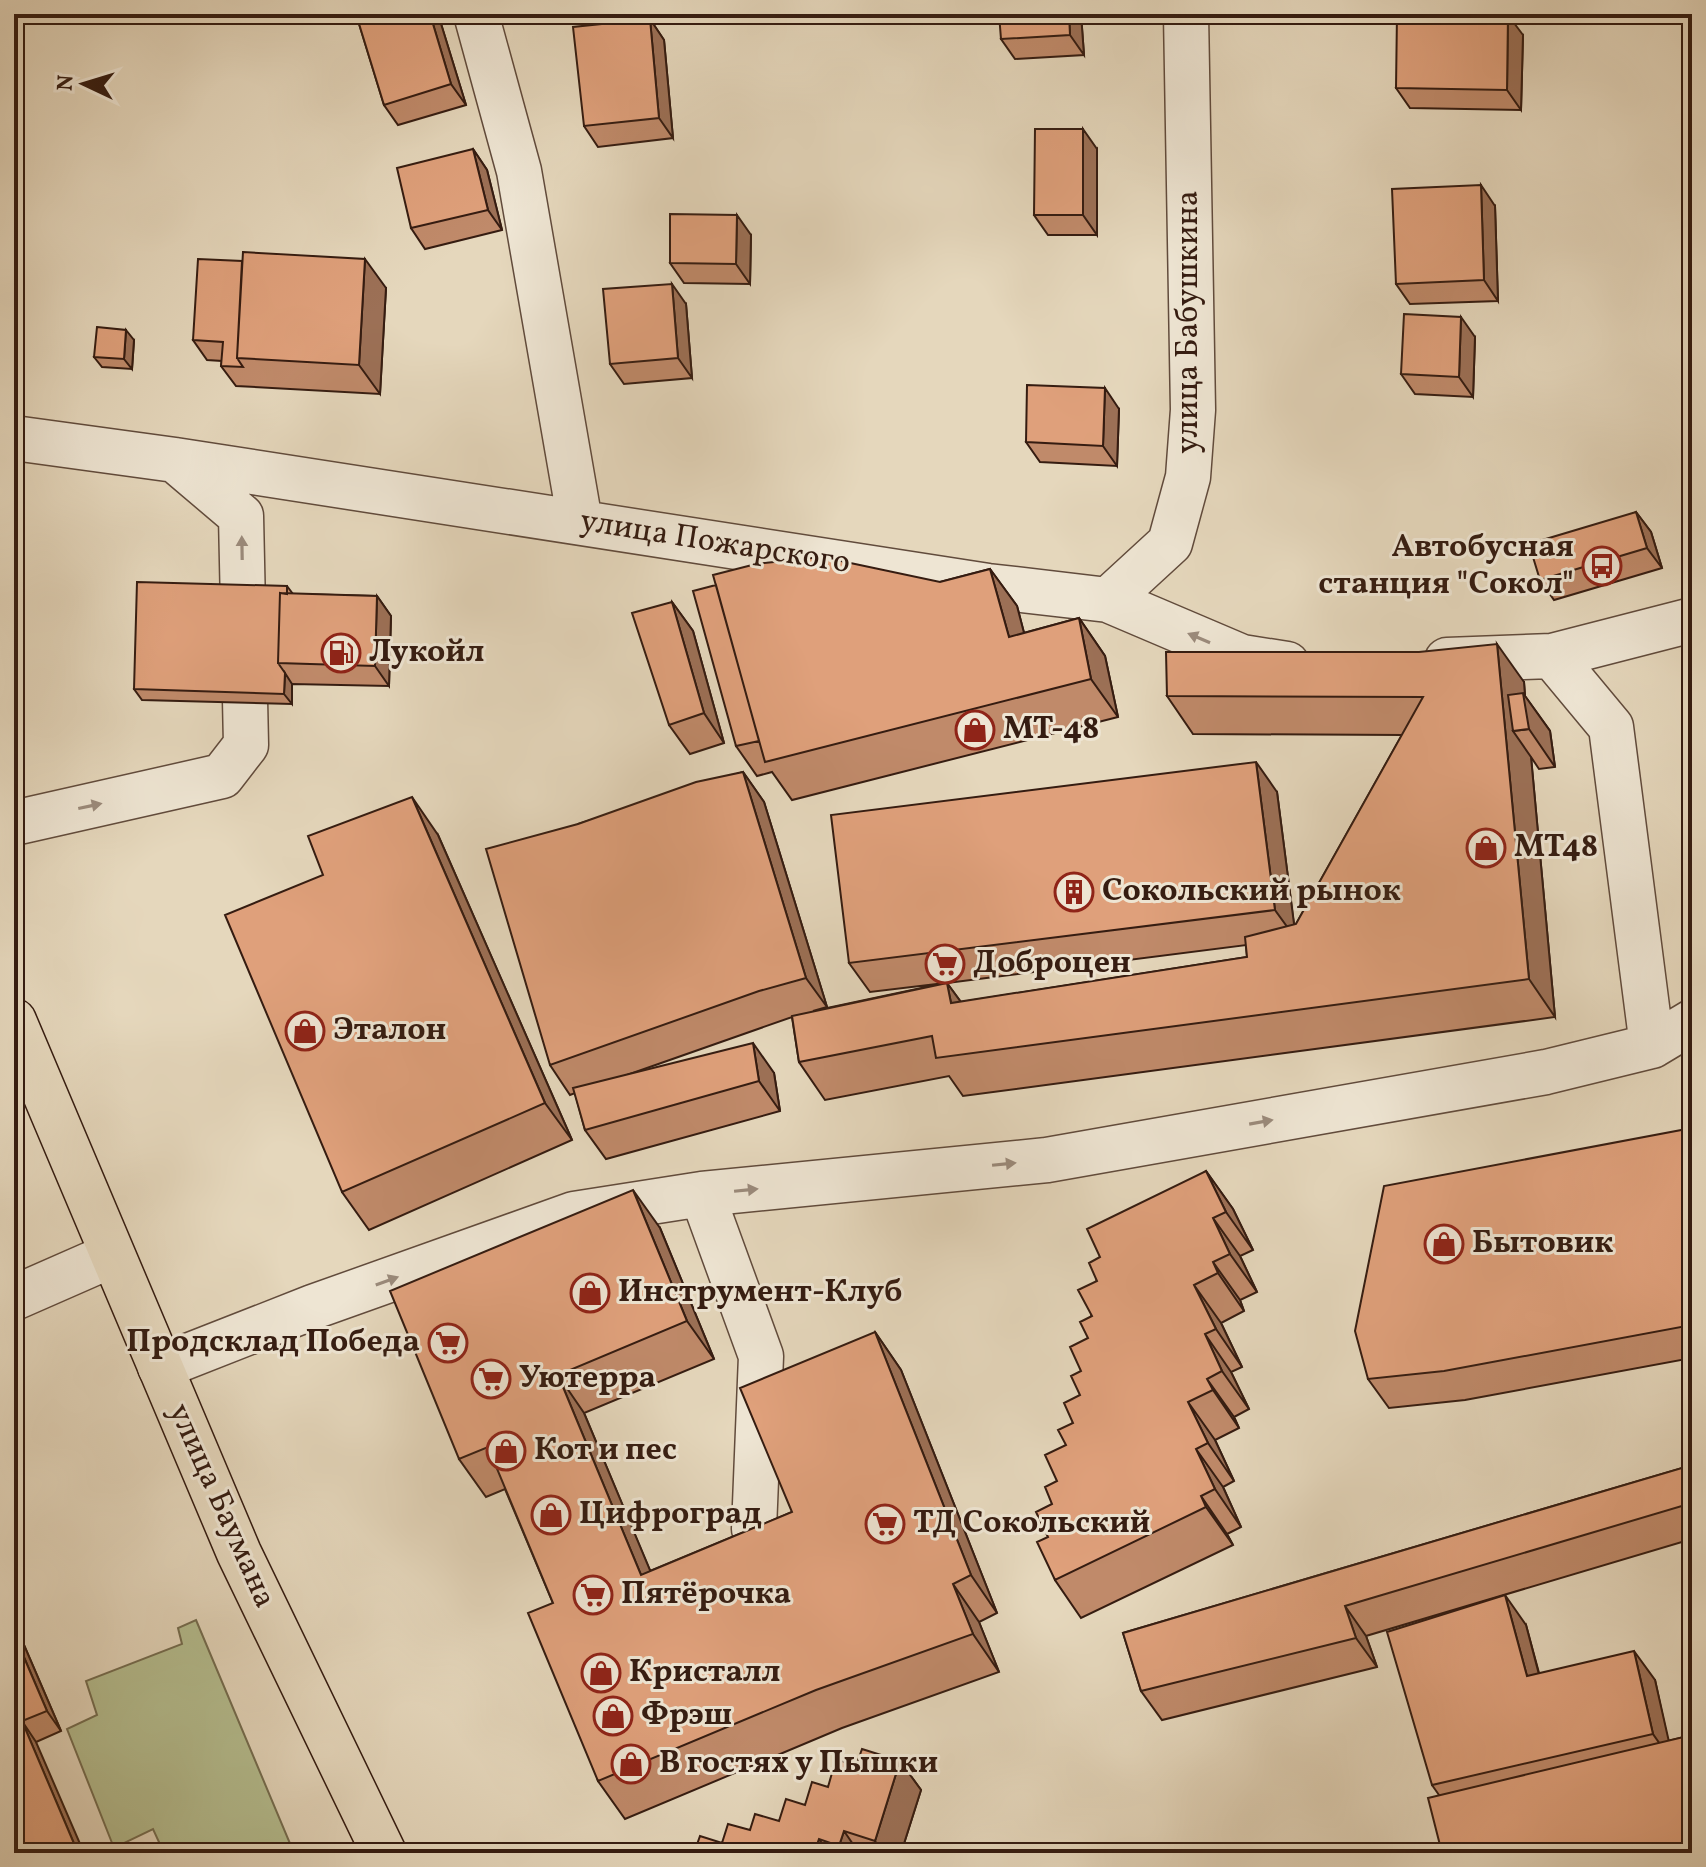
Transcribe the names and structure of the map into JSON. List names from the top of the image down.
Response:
{
  "streets": {
    "main road": ["улица Баумана"],
    "street": ["улица Бабушкина", "улица Пожарского"]
  },
  "crossings": [
    ["улица Бабушкина", "улица Пожарского"]
  ],
  "places": {
    "bus stop": ["Автобусная станция \"Сокол\""],
    "fuel station": ["Лукойл"],
    "shop": [
      "МТ-48",
      "МТ48",
      "Эталон",
      "Бытовик",
      "Инструмент-Клуб",
      "Кот и пес",
      "Цифроград",
      "Кристалл",
      "Фрэш",
      "В гостях у Пышки"
    ],
    "building": ["Сокольский рынок"],
    "supermarket": [
      "Доброцен",
      "Продсклад Победа",
      "Уютерра",
      "ТД Сокольский",
      "Пятёрочка"
    ]
  },
  "north": "left"
}
